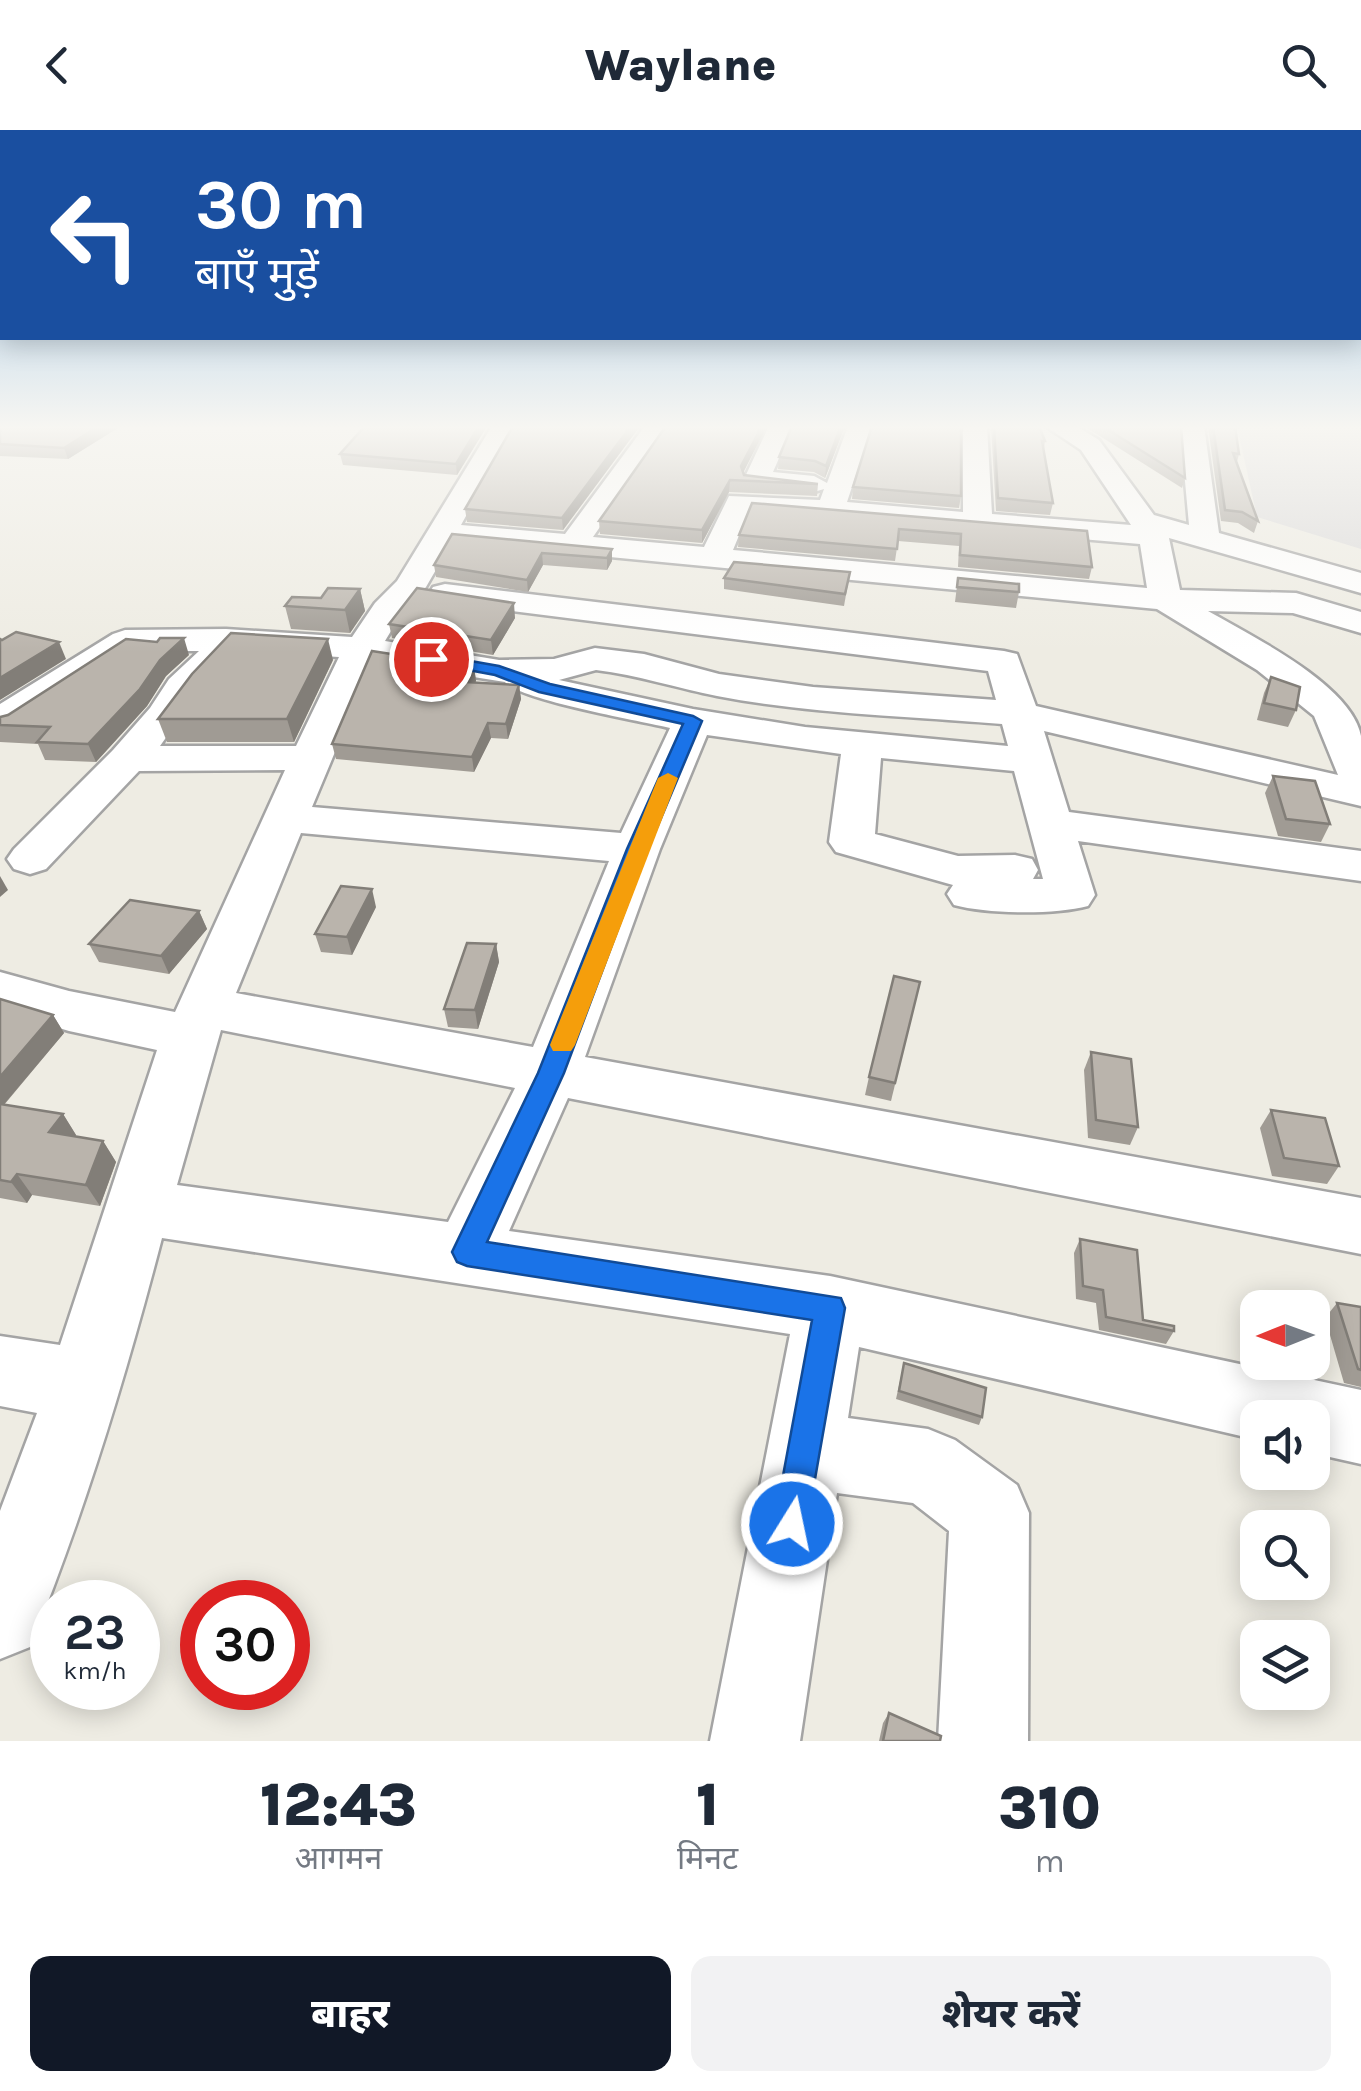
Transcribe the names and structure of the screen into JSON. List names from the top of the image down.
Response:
{
  "north": "left",
  "page": {
    "header": "Waylane",
    "turn": ["30 m", "बाएँ मुड़ें"],
    "speed": "23 km/h",
    "limit": "30",
    "eta": [
      "12:43",
      "आगमन",
      "1",
      "मिनट",
      "310",
      "m"
    ],
    "buttons": ["बाहर", "शेयर करें"]
  }
}
